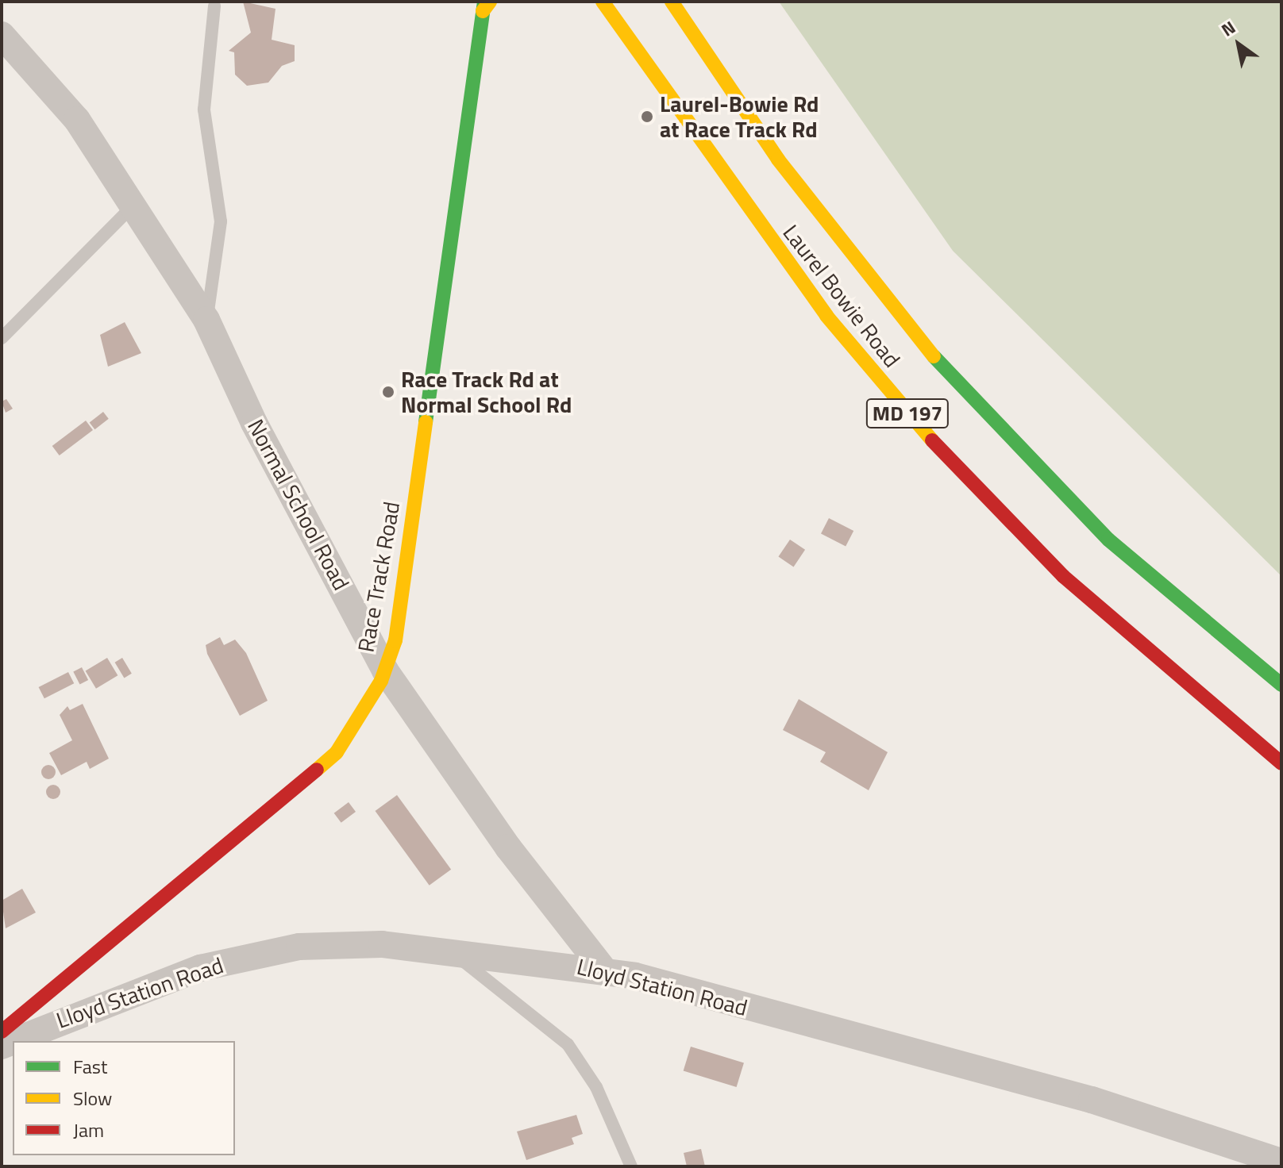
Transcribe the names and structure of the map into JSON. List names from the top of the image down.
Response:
{
  "streets": {
    "main road": ["Laurel Bowie Road", "MD 197", "Race Track Road"],
    "street": ["Normal School Road", "Lloyd Station Road"]
  },
  "crossings": [
    ["Normal School Road", "Race Track Road"],
    ["Normal School Road", "Lloyd Station Road"]
  ],
  "places": ["Laurel-Bowie Rd at Race Track Rd", "Race Track Rd at Normal School Rd"],
  "legend": ["Fast", "Slow", "Jam"],
  "north": "top left"
}
